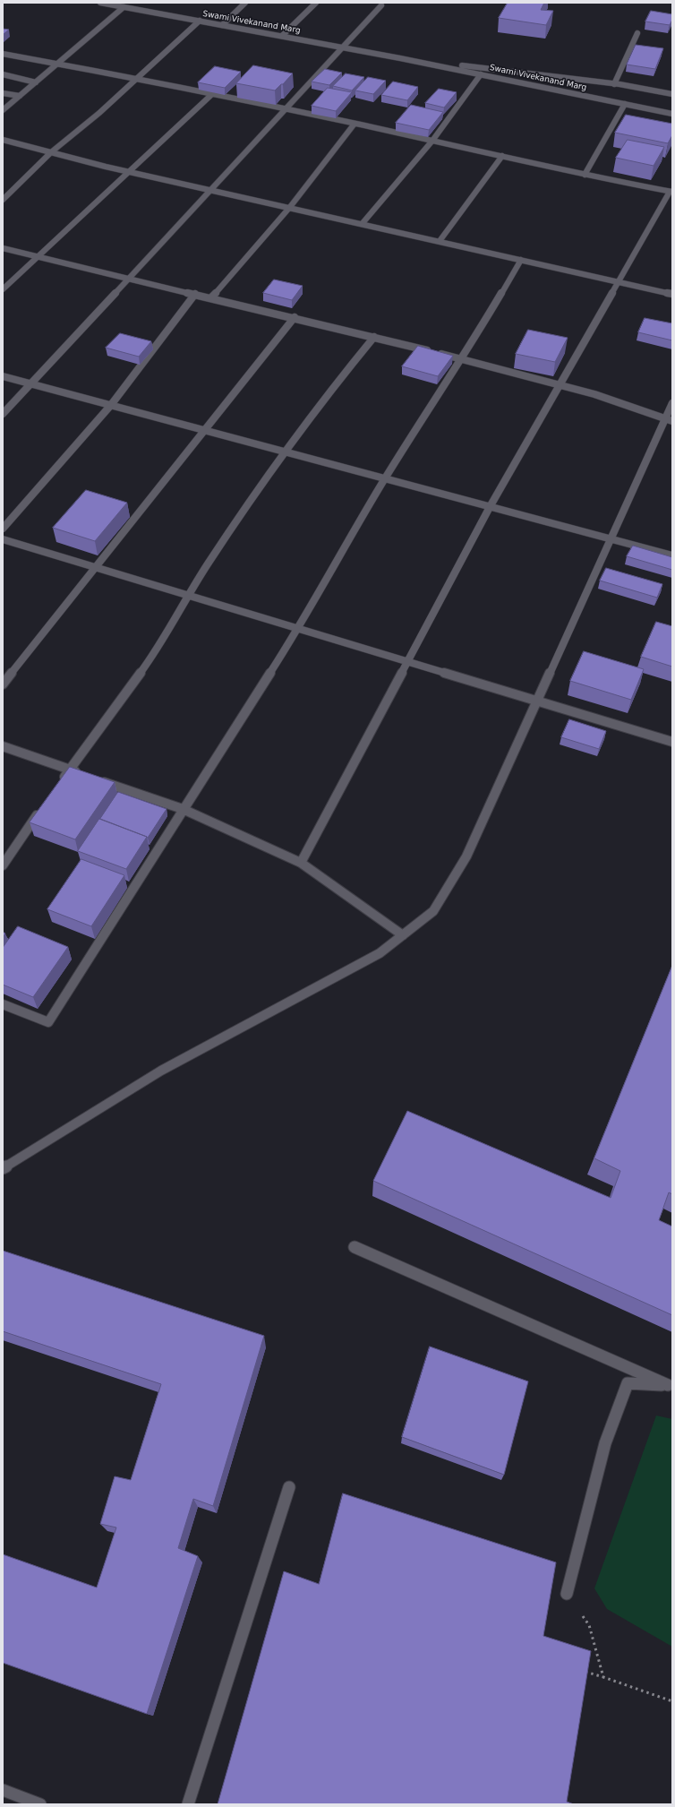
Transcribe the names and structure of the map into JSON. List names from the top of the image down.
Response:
{
  "streets": {
    "street": ["Swami Vivekanand Marg"]
  }
}
